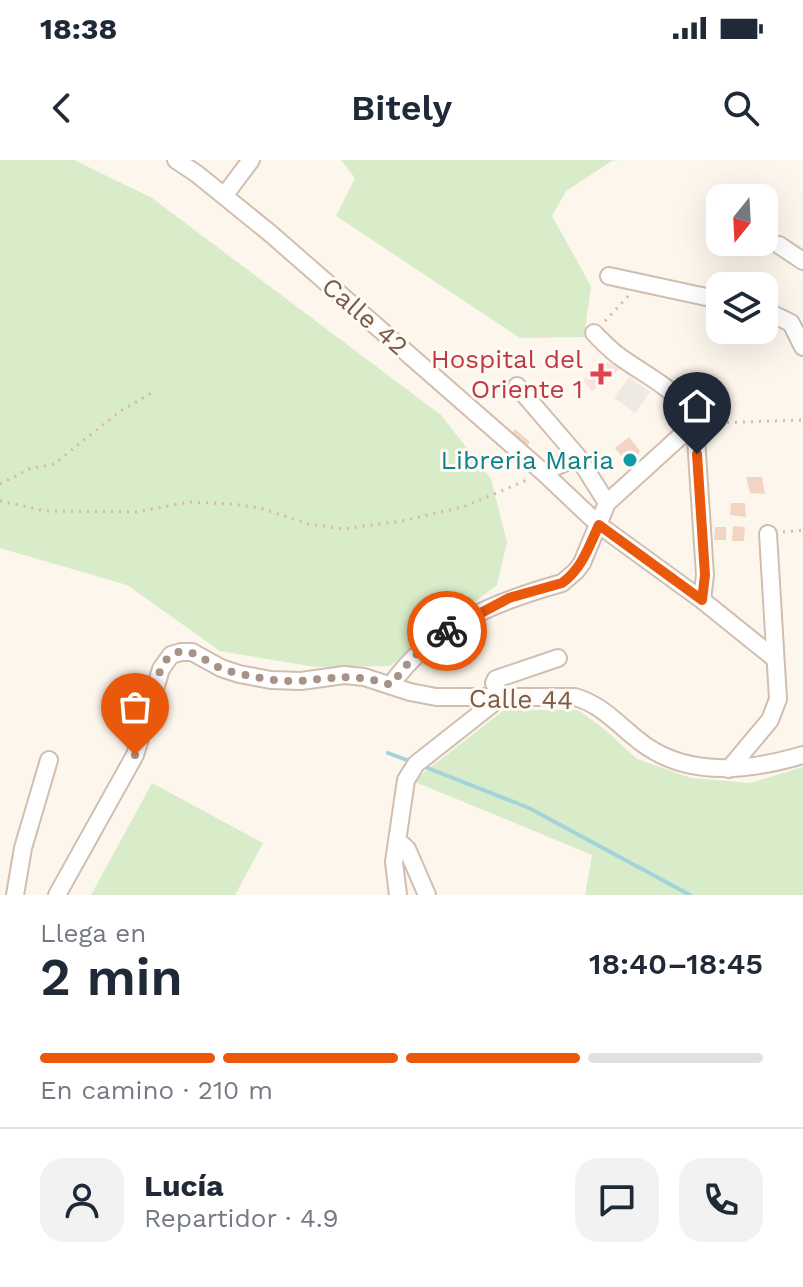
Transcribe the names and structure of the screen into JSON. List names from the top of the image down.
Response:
{
  "streets": {
    "street": ["Calle 42", "Calle 44"]
  },
  "places": {
    "health": ["Hospital del Oriente 1"],
    "other": ["Libreria Maria"]
  },
  "north": "bottom",
  "page": {
    "status": "18:38",
    "header": "Bitely",
    "heading": ["2 min", "Llega en", "18:40–18:45"],
    "panel": ["Lucía", "Repartidor · 4.9"],
    "bar": "En camino · 210 m"
  }
}
